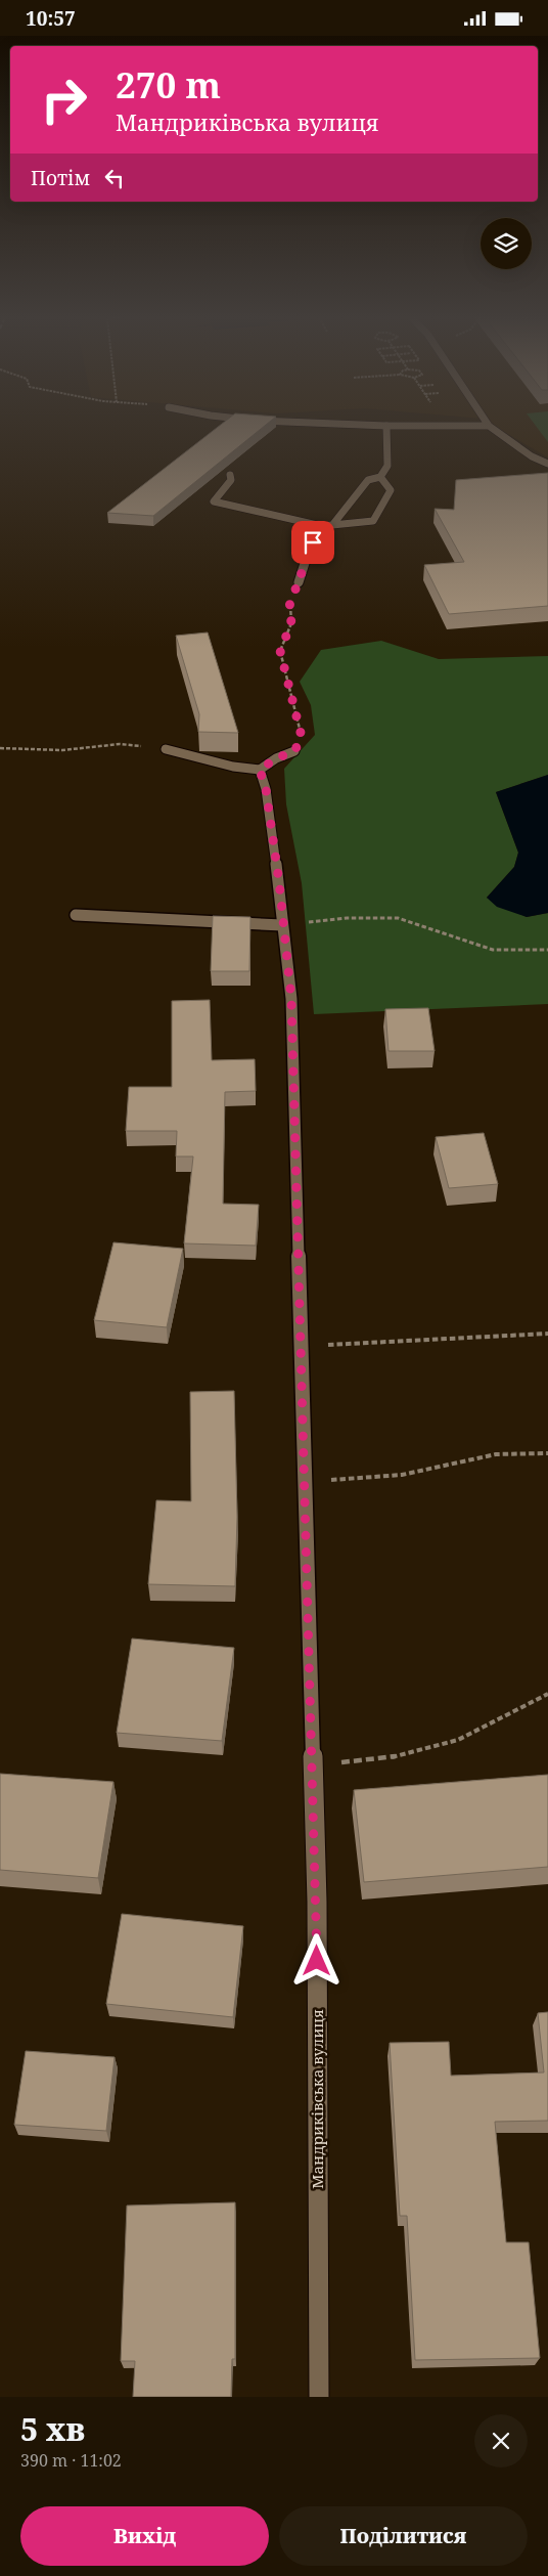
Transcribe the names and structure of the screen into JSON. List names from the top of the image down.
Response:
{
  "streets": {
    "street": ["Мандриківська вулиця"]
  },
  "page": {
    "status": "10:57",
    "turn": ["270 m", "Мандриківська вулиця"],
    "then": "Потім",
    "heading": ["5 хв", "390 m · 11:02"],
    "buttons": ["Вихід", "Поділитися"]
  }
}
